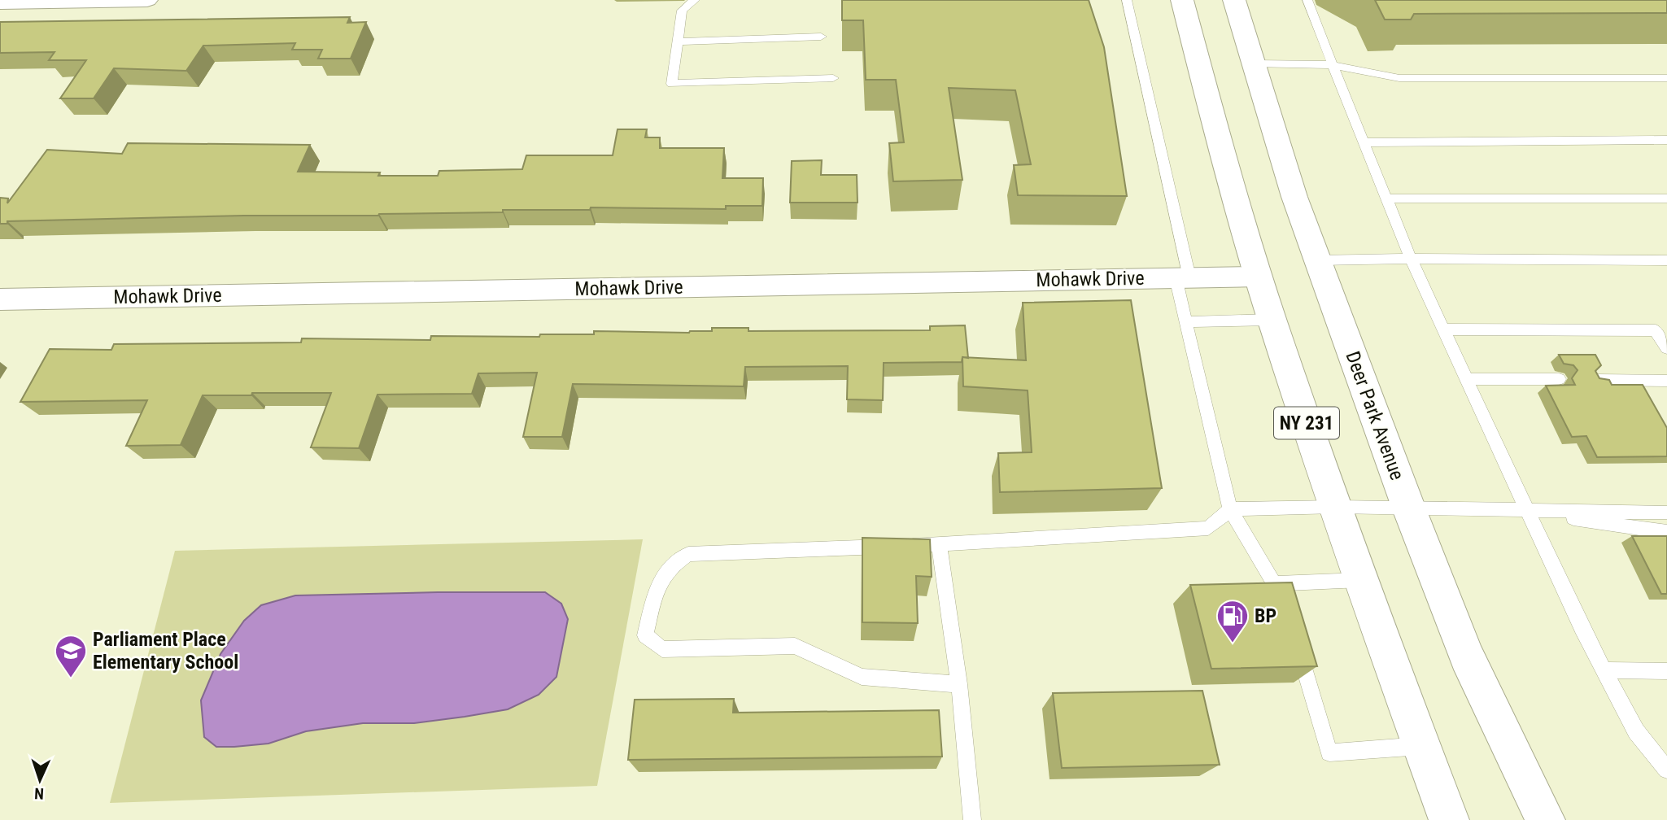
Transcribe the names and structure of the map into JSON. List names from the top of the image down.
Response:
{
  "streets": {
    "main road": ["Deer Park Avenue", "NY 231"],
    "street": ["Mohawk Drive"]
  },
  "crossings": [
    ["Mohawk Drive", "NY 231"]
  ],
  "places": {
    "fuel station": ["BP"],
    "school or university": ["Parliament Place Elementary School"]
  },
  "north": "bottom"
}
